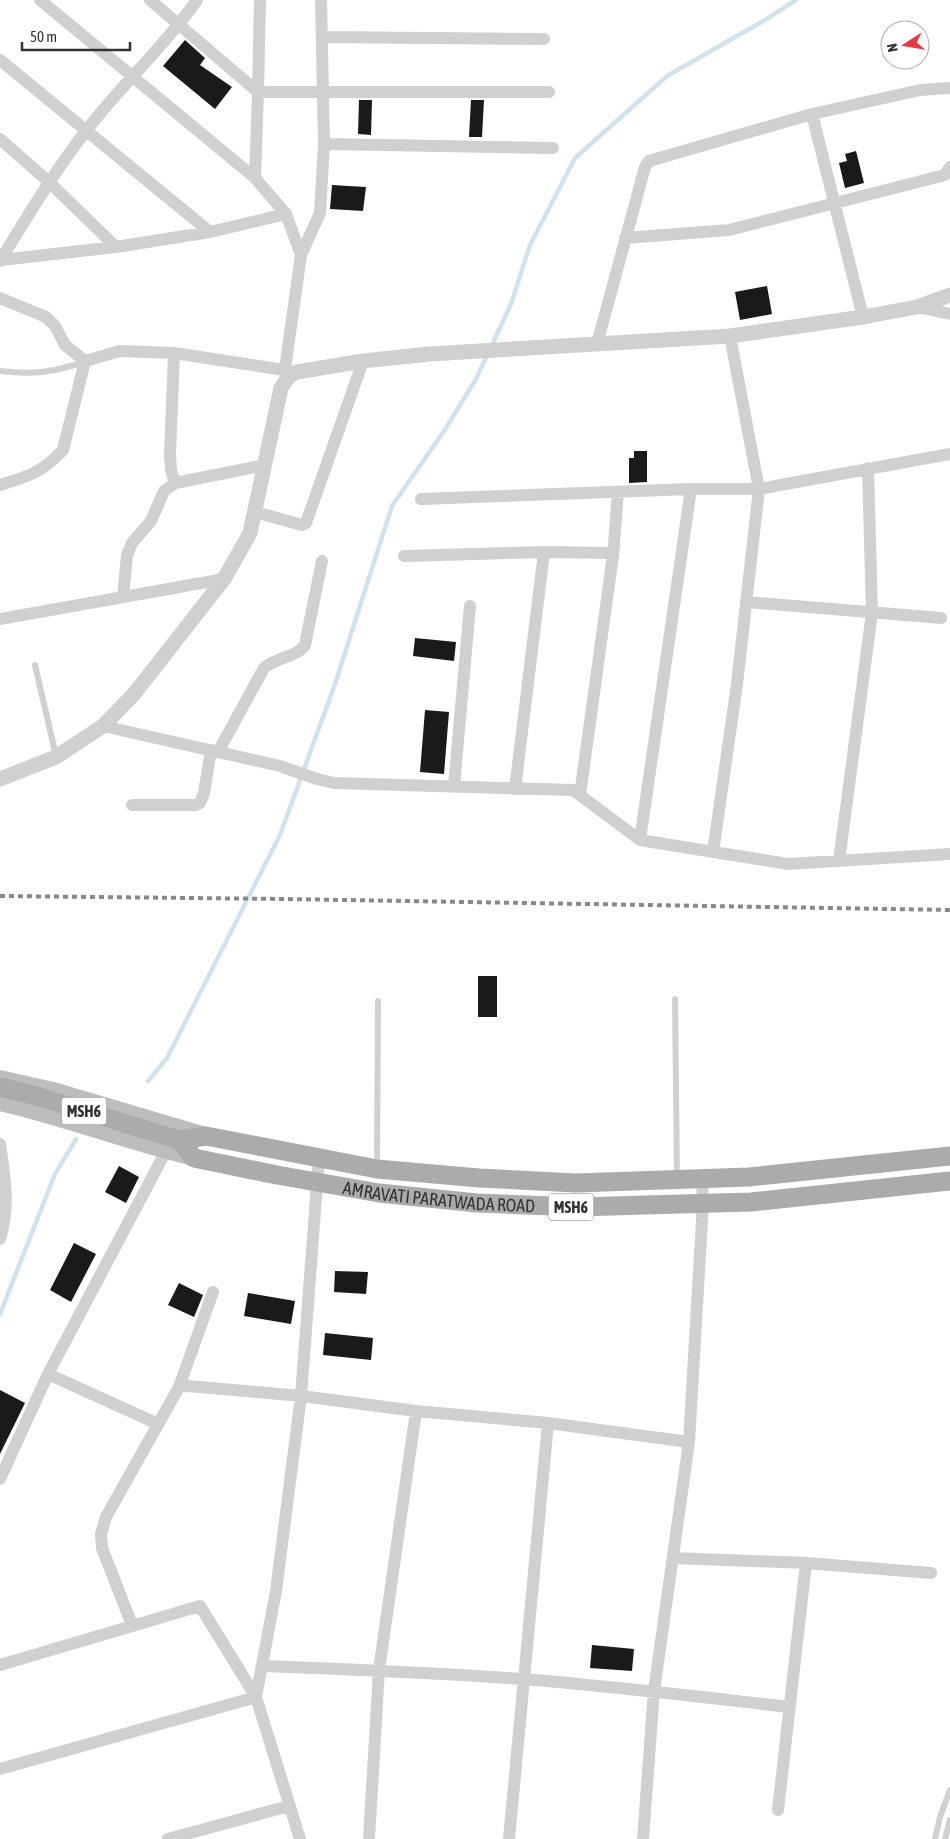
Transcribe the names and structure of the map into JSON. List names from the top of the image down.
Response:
{
  "streets": {
    "main road": ["MSH6", "AMRAVATI PARATWADA ROAD"]
  },
  "crossings": [
    ["MSH6", "AMRAVATI PARATWADA ROAD"]
  ],
  "scale_bar": "50 m",
  "north": "left"
}
